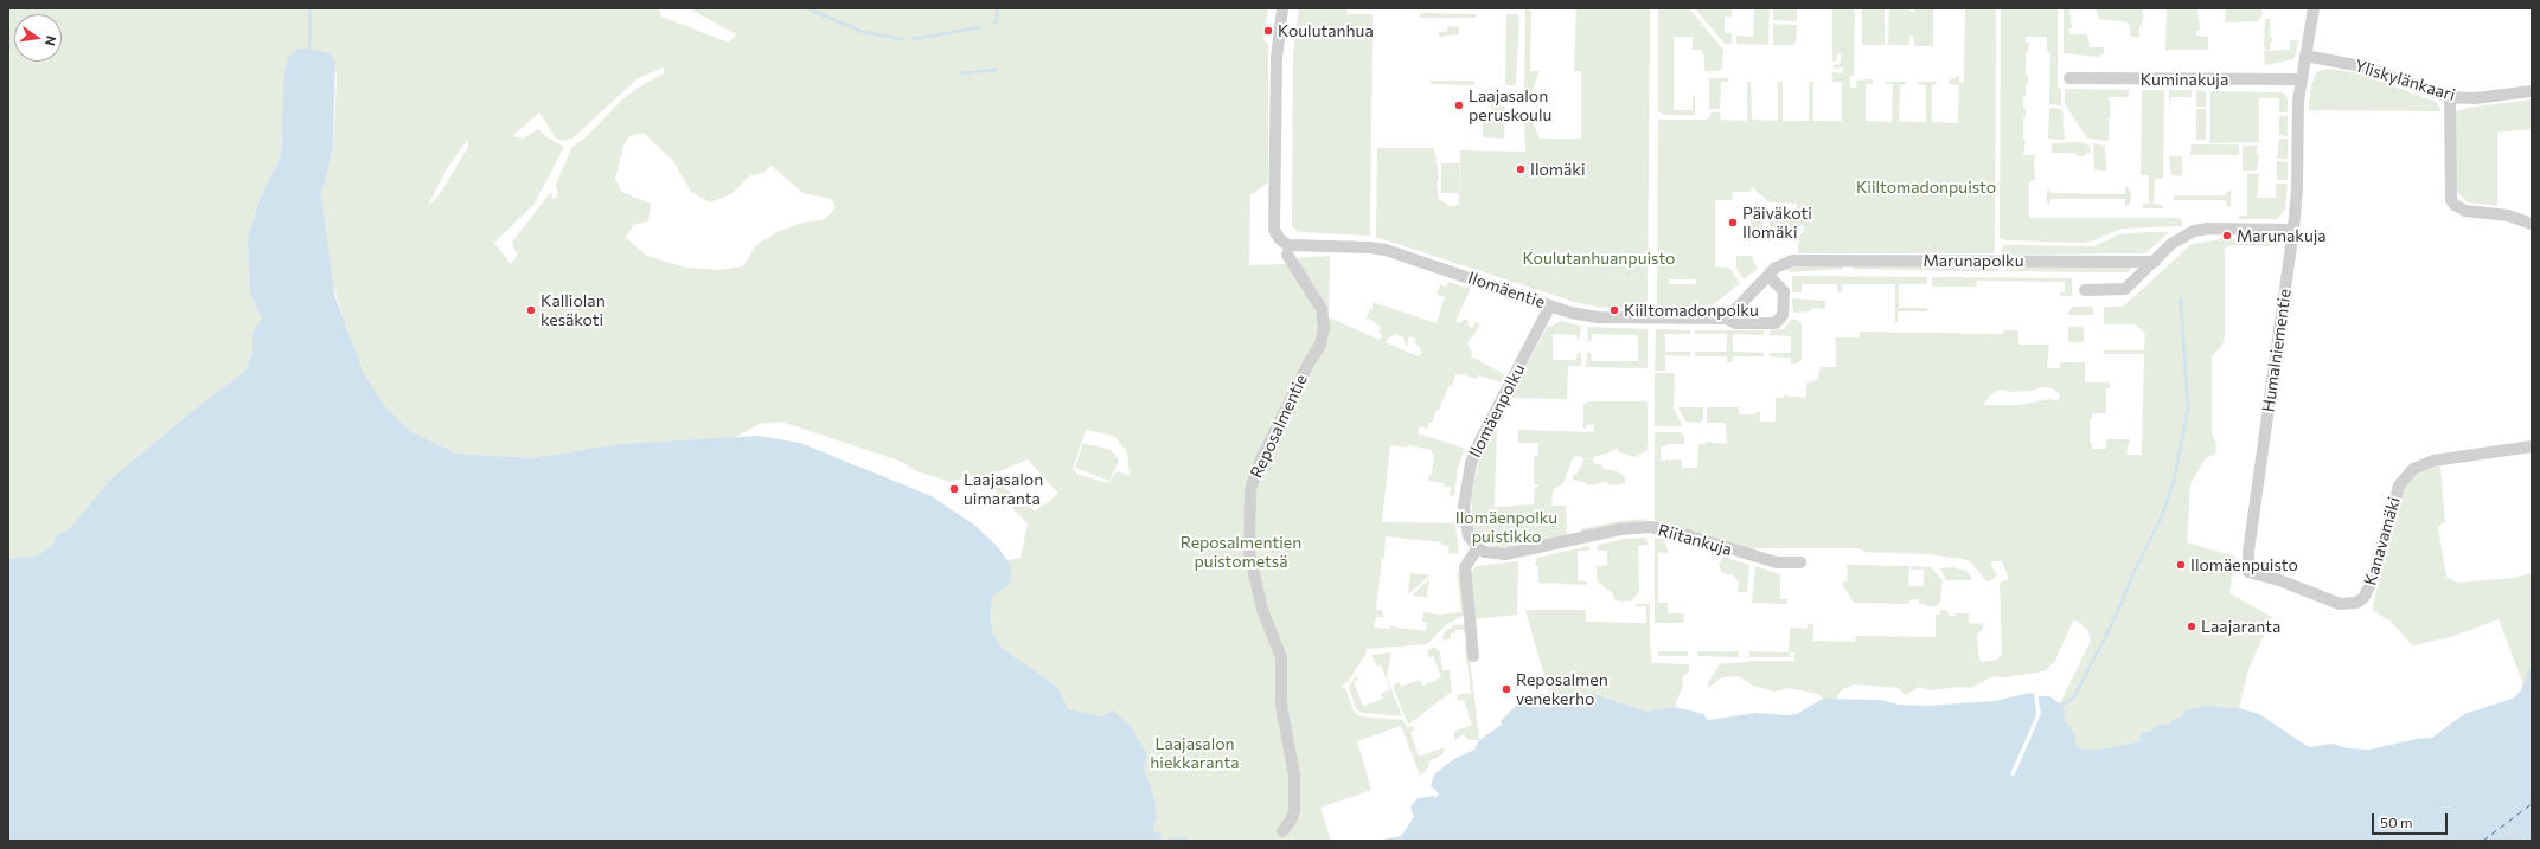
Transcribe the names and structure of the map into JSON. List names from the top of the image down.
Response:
{
  "streets": {
    "street": [
      "Kuminakuja",
      "Yliskylänkaari",
      "Marunapolku",
      "Ilomäentie",
      "Humalniementie",
      "Ilomäenpolku",
      "Reposalmentie",
      "Riitankuja",
      "Kanavamäki"
    ]
  },
  "crossings": [
    ["Kuminakuja", "Humalniementie"],
    ["Yliskylänkaari", "Humalniementie"],
    ["Marunapolku", "Ilomäentie"],
    ["Ilomäentie", "Ilomäenpolku"],
    ["Ilomäentie", "Reposalmentie"],
    ["Humalniementie", "Kanavamäki"],
    ["Ilomäenpolku", "Riitankuja"]
  ],
  "parks": [
    "Kiiltomadonpuisto",
    "Koulutanhuanpuisto",
    "Ilomäenpolku puistikko",
    "Reposalmentien puistometsä",
    "Laajasalon hiekkaranta"
  ],
  "places": [
    "Koulutanhua",
    "Laajasalon peruskoulu",
    "Ilomäki",
    "Päiväkoti Ilomäki",
    "Marunakuja",
    "Kalliolan kesäkoti",
    "Kiiltomadonpolku",
    "Laajasalon uimaranta",
    "Ilomäenpuisto",
    "Laajaranta",
    "Reposalmen venekerho"
  ],
  "scale_bar": "50 m",
  "north": "right"
}
